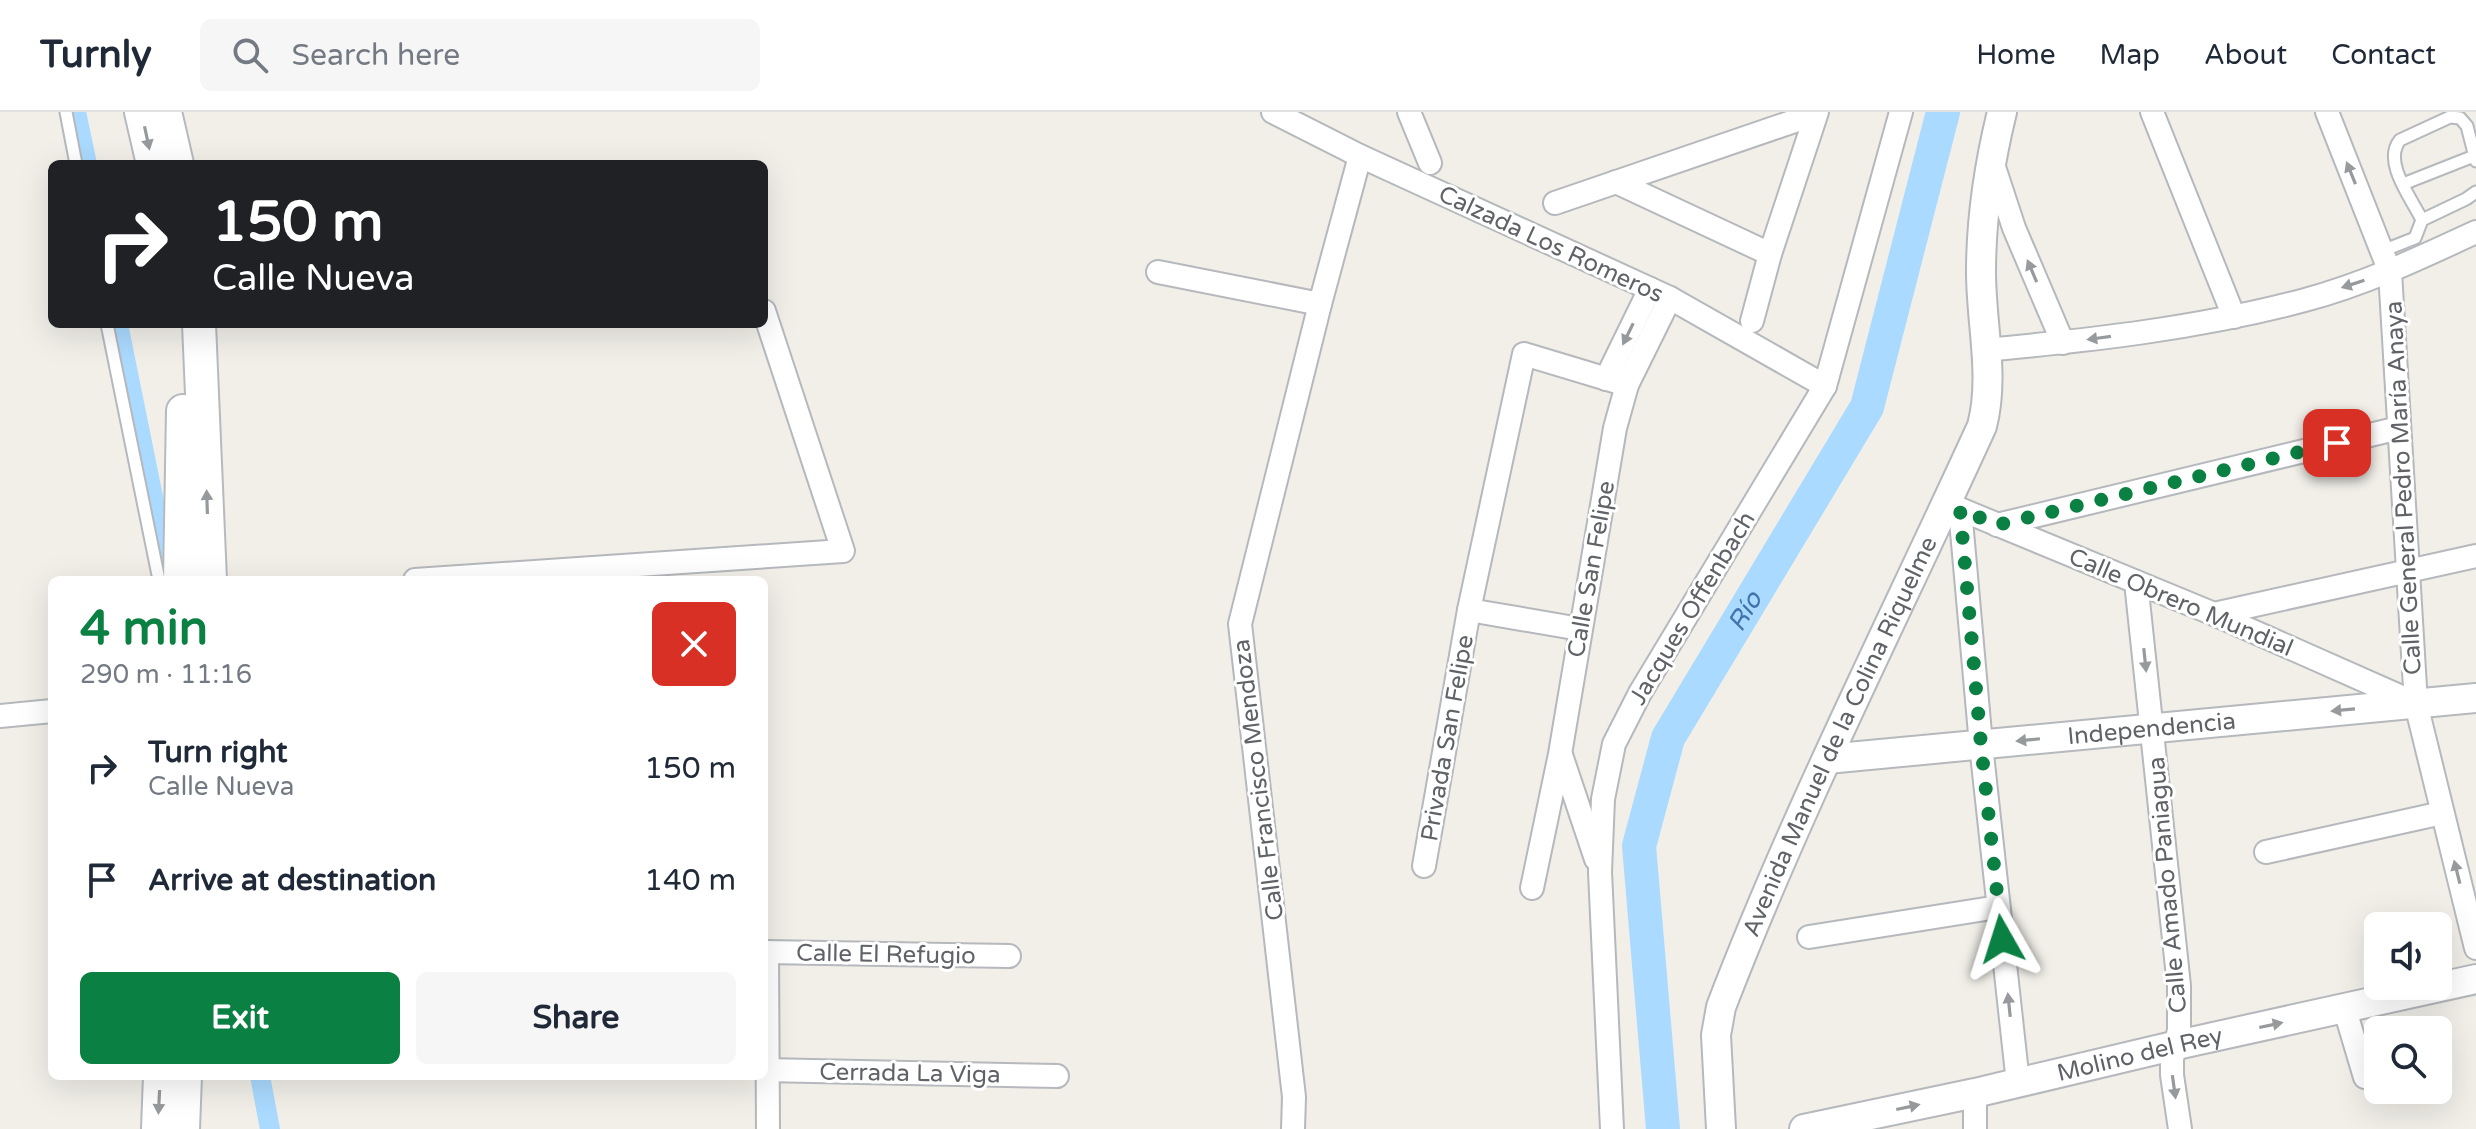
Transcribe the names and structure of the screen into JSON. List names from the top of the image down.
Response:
{
  "streets": {
    "street": [
      "Calzada Los Romeros",
      "Calle General Pedro María Anaya",
      "Calle San Felipe",
      "Calle Obrero Mundial",
      "Jacques Offenbach",
      "Independencia",
      "Avenida Manuel de la Colina Riquelme",
      "Privada San Felipe",
      "Calle Francisco Mendoza",
      "Calle Amado Paniagua",
      "Calle El Refugio",
      "Molino del Rey",
      "Cerrada La Viga"
    ]
  },
  "crossings": [
    ["Calzada Los Romeros", "Calle San Felipe"],
    ["Calzada Los Romeros", "Jacques Offenbach"],
    ["Calzada Los Romeros", "Calle Francisco Mendoza"],
    ["Calle General Pedro María Anaya", "Calle Obrero Mundial"],
    ["Calle General Pedro María Anaya", "Independencia"],
    ["Calle Obrero Mundial", "Independencia"],
    ["Calle Obrero Mundial", "Avenida Manuel de la Colina Riquelme"],
    ["Calle Obrero Mundial", "Calle Amado Paniagua"],
    ["Independencia", "Avenida Manuel de la Colina Riquelme"],
    ["Independencia", "Calle Amado Paniagua"],
    ["Calle Amado Paniagua", "Molino del Rey"]
  ],
  "water": ["Río"],
  "page": {
    "header": "Turnly",
    "search": "Search here",
    "nav": [
      "Home",
      "Map",
      "About",
      "Contact"
    ],
    "turn": ["150 m", "Calle Nueva"],
    "heading": ["4 min", "290 m · 11:16"],
    "list": [
      {
        "name": "Turn right",
        "note": "Calle Nueva",
        "value": "150 m"
      },
      {
        "name": "Arrive at destination",
        "value": "140 m"
      }
    ],
    "buttons": ["Exit", "Share"]
  }
}
